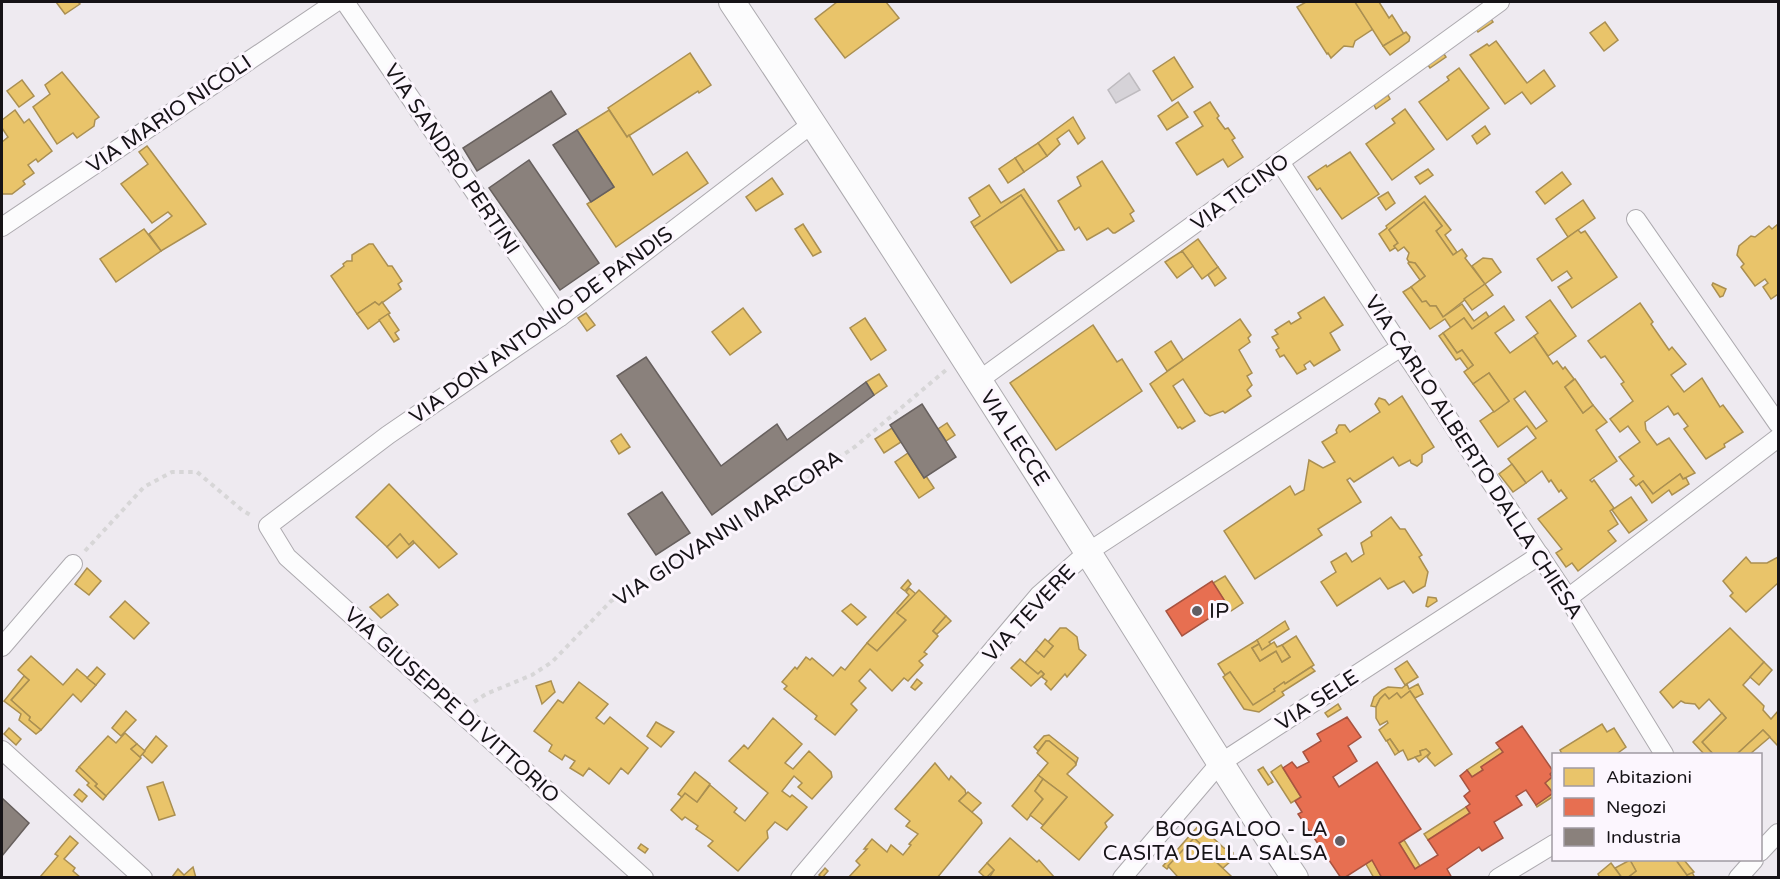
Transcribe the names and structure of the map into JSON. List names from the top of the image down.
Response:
{
  "streets": {
    "street": [
      "VIA MARIO NICOLI",
      "VIA SANDRO PERTINI",
      "VIA TICINO",
      "VIA DON ANTONIO DE PANDIS",
      "VIA LECCE",
      "VIA CARLO ALBERTO DALLA CHIESA",
      "VIA TEVERE",
      "VIA SELE",
      "VIA GIUSEPPE DI VITTORIO"
    ],
    "path": ["VIA GIOVANNI MARCORA"]
  },
  "crossings": [
    ["VIA SANDRO PERTINI", "VIA DON ANTONIO DE PANDIS"],
    ["VIA TICINO", "VIA LECCE"],
    ["VIA TICINO", "VIA CARLO ALBERTO DALLA CHIESA"],
    ["VIA DON ANTONIO DE PANDIS", "VIA LECCE"],
    ["VIA DON ANTONIO DE PANDIS", "VIA GIUSEPPE DI VITTORIO"],
    ["VIA LECCE", "VIA GIOVANNI MARCORA"],
    ["VIA LECCE", "VIA TEVERE"],
    ["VIA LECCE", "VIA SELE"],
    ["VIA CARLO ALBERTO DALLA CHIESA", "VIA TEVERE"],
    ["VIA CARLO ALBERTO DALLA CHIESA", "VIA SELE"],
    ["VIA GIOVANNI MARCORA", "VIA GIUSEPPE DI VITTORIO"]
  ],
  "places": ["IP", "BOOGALOO - LA CASITA DELLA SALSA"],
  "legend": ["Abitazioni", "Negozi", "Industria"]
}
